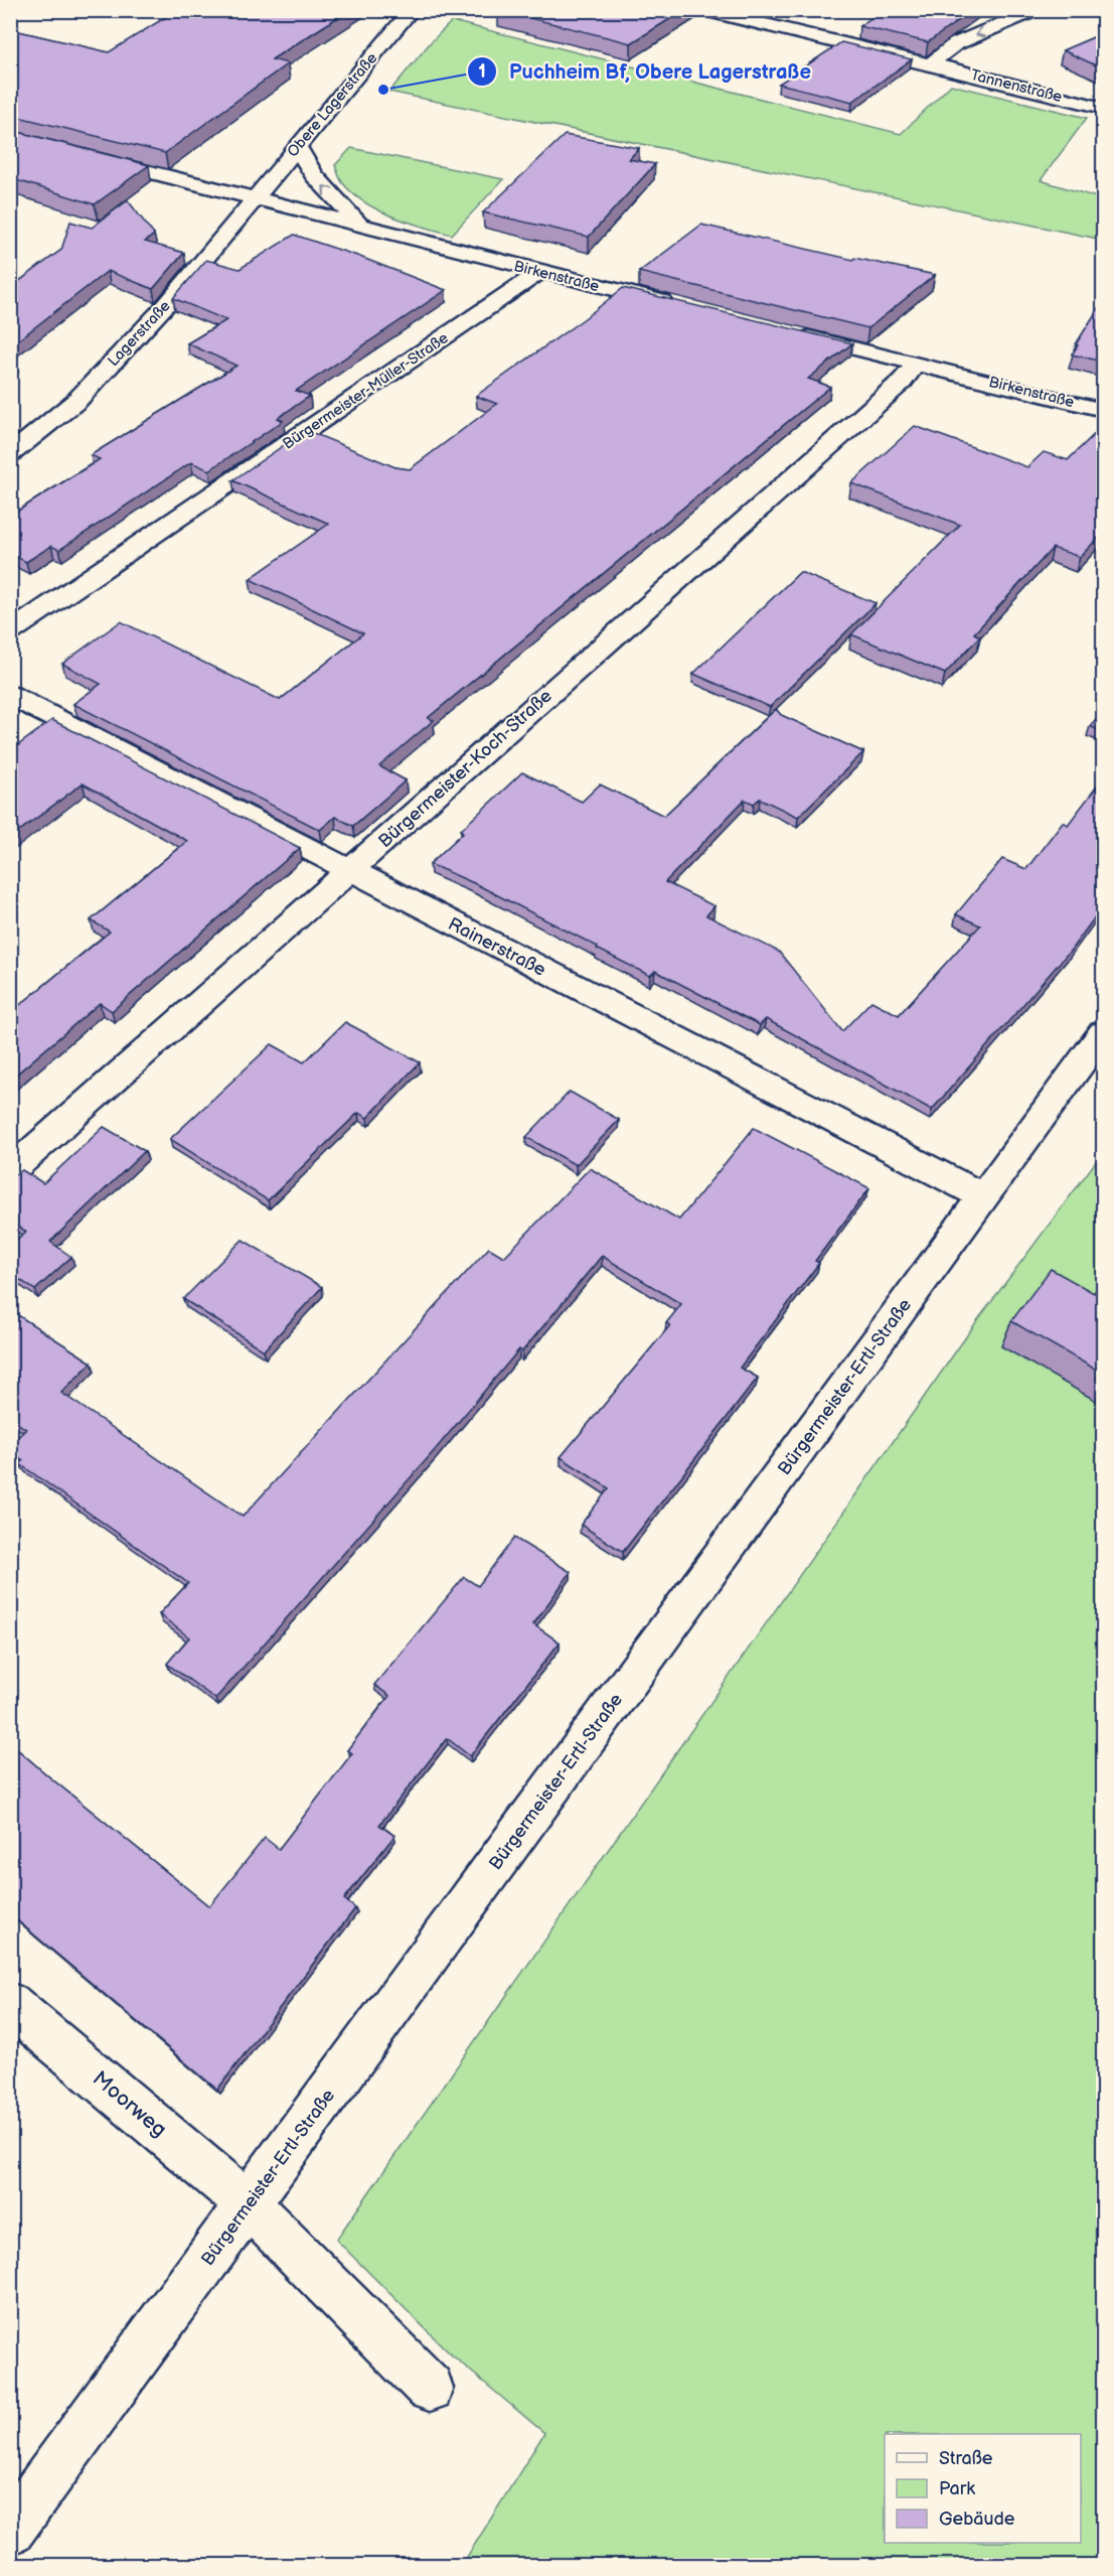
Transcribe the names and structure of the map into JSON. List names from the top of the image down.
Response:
{
  "streets": {
    "street": [
      "Tannenstraße",
      "Obere Lagerstraße",
      "Birkenstraße",
      "Lagerstraße",
      "Bürgermeister-Müller-Straße",
      "Bürgermeister-Koch-Straße",
      "Rainerstraße",
      "Bürgermeister-Ertl-Straße",
      "Moorweg"
    ]
  },
  "crossings": [
    ["Obere Lagerstraße", "Birkenstraße"],
    ["Obere Lagerstraße", "Lagerstraße"],
    ["Birkenstraße", "Lagerstraße"],
    ["Birkenstraße", "Bürgermeister-Müller-Straße"],
    ["Birkenstraße", "Bürgermeister-Koch-Straße"],
    ["Bürgermeister-Koch-Straße", "Rainerstraße"],
    ["Rainerstraße", "Bürgermeister-Ertl-Straße"],
    ["Bürgermeister-Ertl-Straße", "Moorweg"]
  ],
  "places": ["Puchheim Bf, Obere Lagerstraße"],
  "legend": ["Straße", "Park", "Gebäude"]
}
